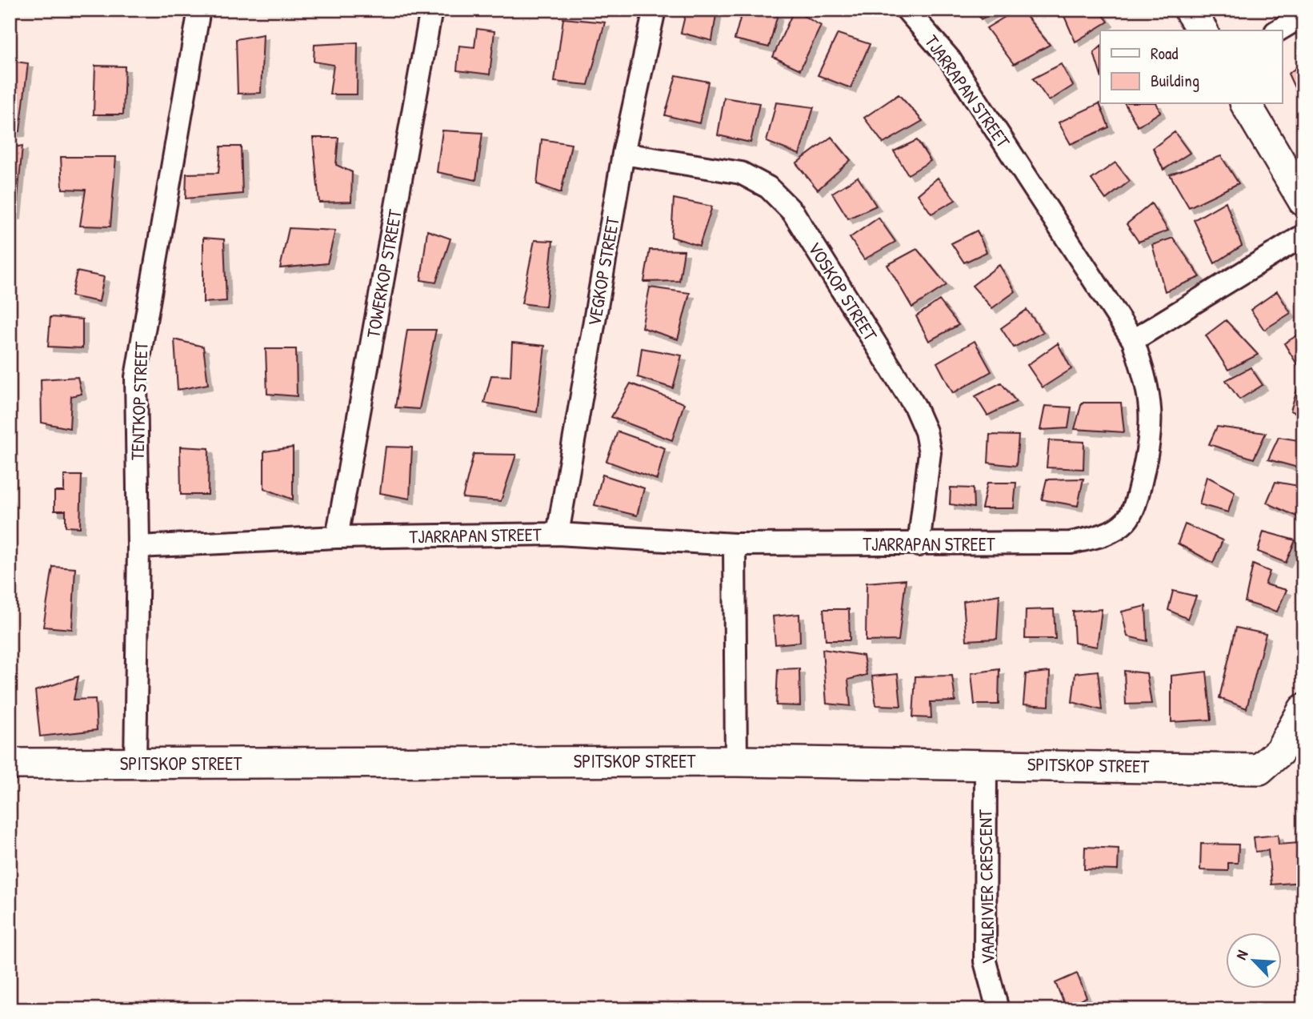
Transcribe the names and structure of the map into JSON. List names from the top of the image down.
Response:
{
  "streets": {
    "street": [
      "TJARRAPAN STREET",
      "VEGKOP STREET",
      "TOWERKOP STREET",
      "VOSKOP STREET",
      "TENTKOP STREET",
      "SPITSKOP STREET",
      "VAALRIVIER CRESCENT"
    ]
  },
  "crossings": [
    ["TJARRAPAN STREET", "VEGKOP STREET"],
    ["TJARRAPAN STREET", "TOWERKOP STREET"],
    ["TJARRAPAN STREET", "VOSKOP STREET"],
    ["TJARRAPAN STREET", "TENTKOP STREET"],
    ["VEGKOP STREET", "VOSKOP STREET"],
    ["TENTKOP STREET", "SPITSKOP STREET"],
    ["SPITSKOP STREET", "VAALRIVIER CRESCENT"]
  ],
  "legend": ["Road", "Building"],
  "north": "top left"
}
